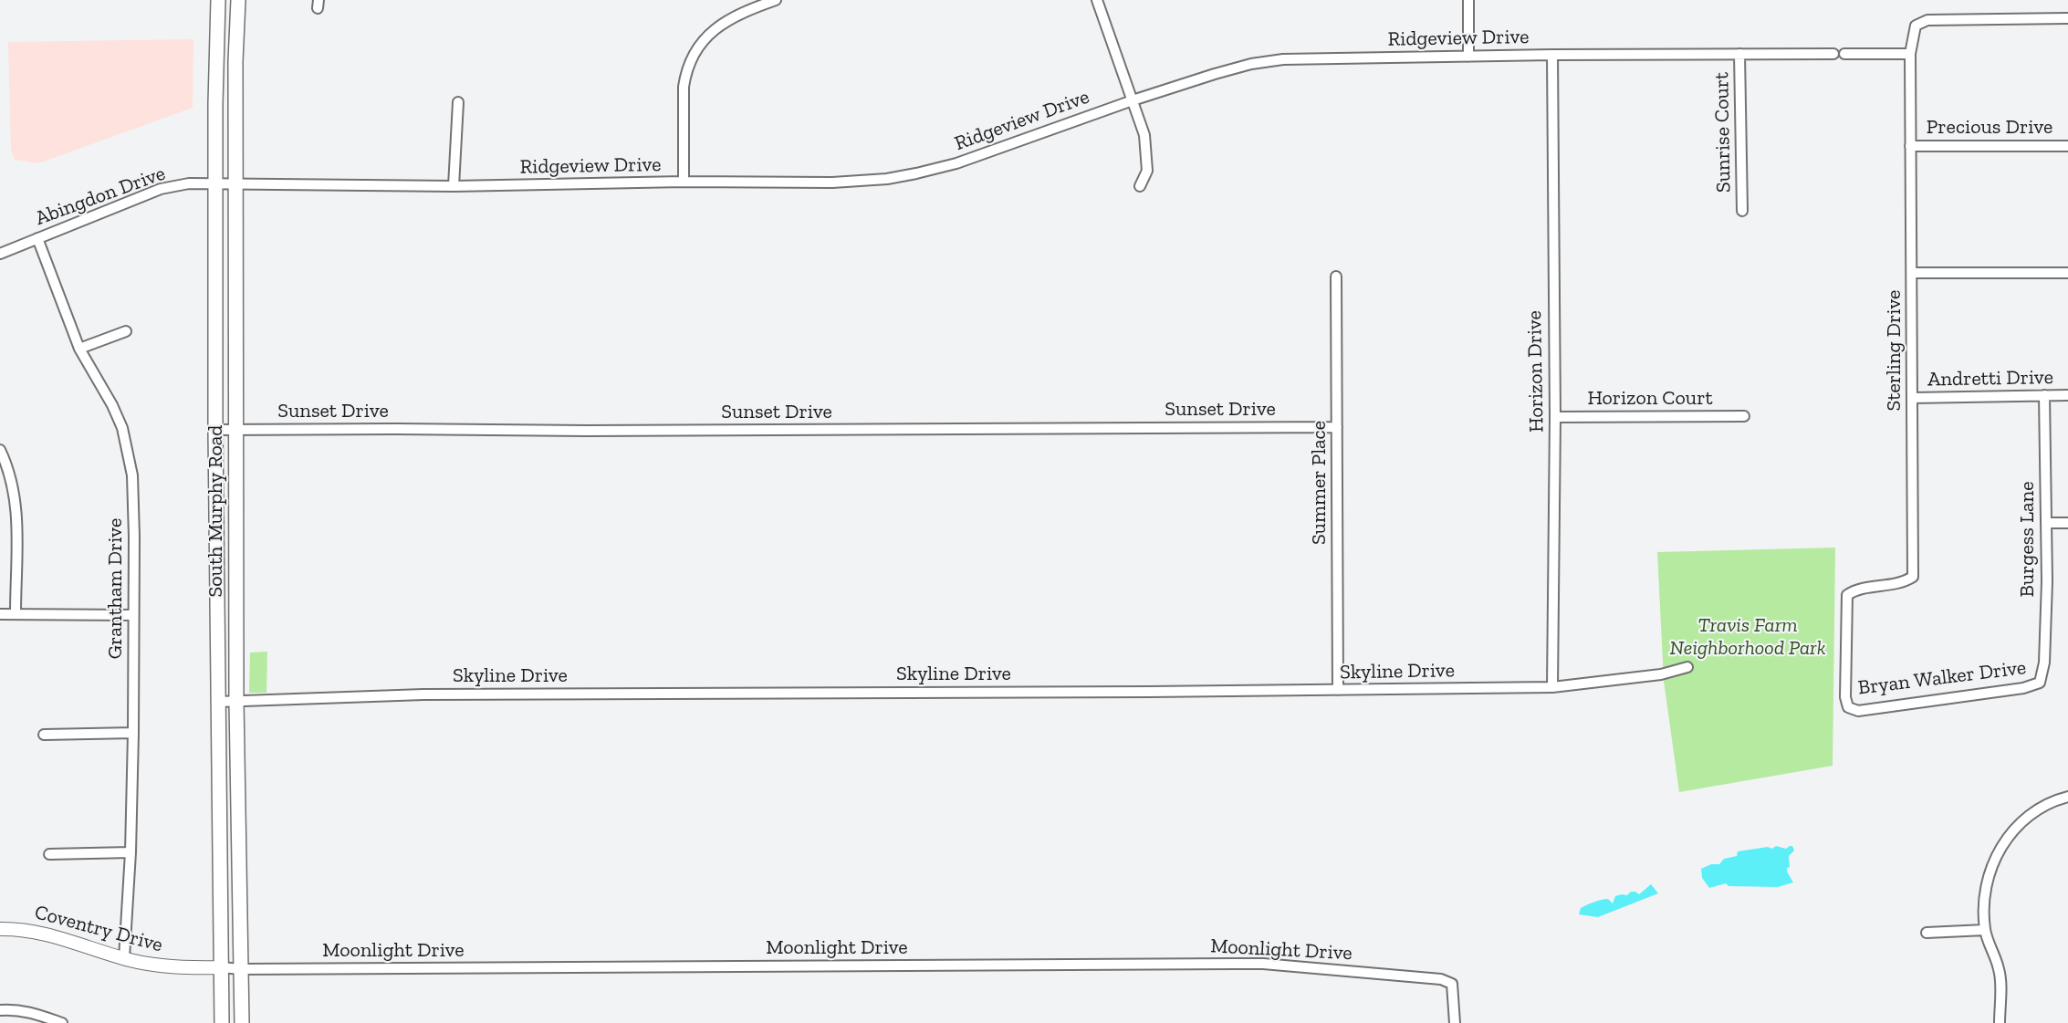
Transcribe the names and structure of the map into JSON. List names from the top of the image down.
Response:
{
  "streets": {
    "main road": ["South Murphy Road"],
    "street": [
      "Ridgeview Drive",
      "Precious Drive",
      "Sunrise Court",
      "Abingdon Drive",
      "Sterling Drive",
      "Horizon Drive",
      "Andretti Drive",
      "Horizon Court",
      "Sunset Drive",
      "Summer Place",
      "Burgess Lane",
      "Grantham Drive",
      "Skyline Drive",
      "Bryan Walker Drive",
      "Coventry Drive",
      "Moonlight Drive"
    ]
  },
  "crossings": [
    ["Ridgeview Drive", "Sunrise Court"],
    ["Ridgeview Drive", "Abingdon Drive"],
    ["Ridgeview Drive", "Horizon Drive"],
    ["Ridgeview Drive", "South Murphy Road"],
    ["Precious Drive", "Sterling Drive"],
    ["Abingdon Drive", "South Murphy Road"],
    ["Abingdon Drive", "Grantham Drive"],
    ["Sterling Drive", "Andretti Drive"],
    ["Sterling Drive", "Bryan Walker Drive"],
    ["Horizon Drive", "Horizon Court"],
    ["Horizon Drive", "Skyline Drive"],
    ["Andretti Drive", "Burgess Lane"],
    ["Sunset Drive", "Summer Place"],
    ["Sunset Drive", "South Murphy Road"],
    ["Summer Place", "Skyline Drive"],
    ["South Murphy Road", "Skyline Drive"],
    ["South Murphy Road", "Coventry Drive"],
    ["South Murphy Road", "Moonlight Drive"],
    ["Burgess Lane", "Bryan Walker Drive"],
    ["Grantham Drive", "Coventry Drive"],
    ["Coventry Drive", "Moonlight Drive"]
  ],
  "parks": ["Travis Farm Neighborhood Park"]
}
